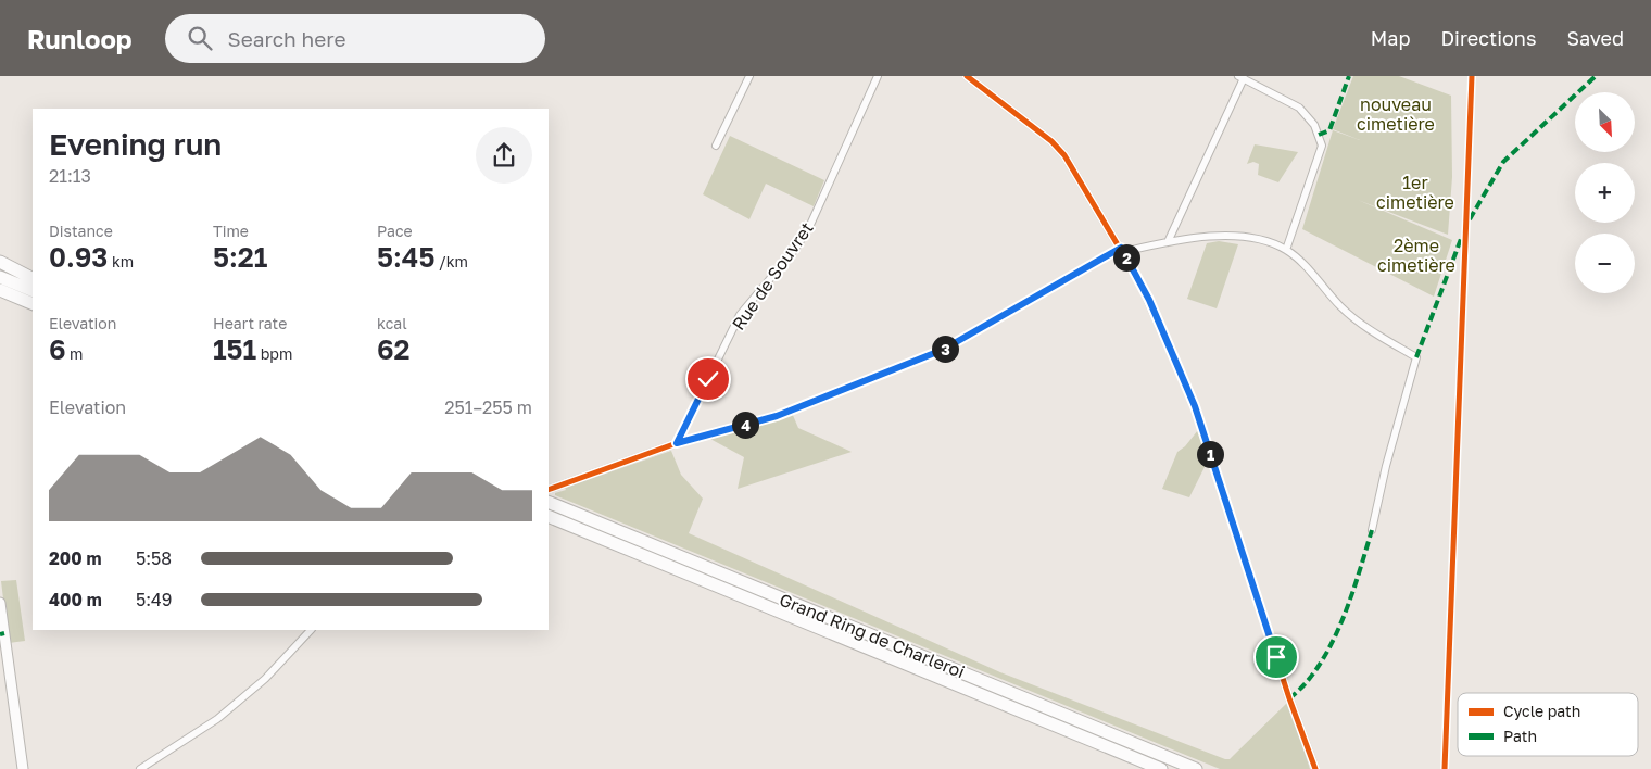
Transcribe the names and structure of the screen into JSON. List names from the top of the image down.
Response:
{
  "streets": {
    "highway": ["Grand Ring de Charleroi"],
    "street": ["Rue de Souvret"]
  },
  "parks": ["nouveau cimetière", "1er cimetière", "2ème cimetière"],
  "legend": ["Cycle path", "Path"],
  "north": "bottom right",
  "page": {
    "header": "Runloop",
    "search": "Search here",
    "nav": ["Map", "Directions", "Saved"],
    "map_buttons": ["+", "−"],
    "heading": ["Evening run", "21:13"],
    "stats": [
      ["Distance", "0.93 km"],
      ["Time", "5:21"],
      ["Pace", "5:45 /km"],
      ["Elevation", "6 m"],
      ["Heart rate", "151 bpm"],
      ["kcal", "62"]
    ],
    "pins": [
      "2",
      "3",
      "4",
      "1"
    ],
    "chart": ["Elevation", "251–255 m"],
    "list": [
      {
        "name": "200 m",
        "note": "5:58"
      },
      {
        "name": "400 m",
        "note": "5:49"
      }
    ]
  }
}
